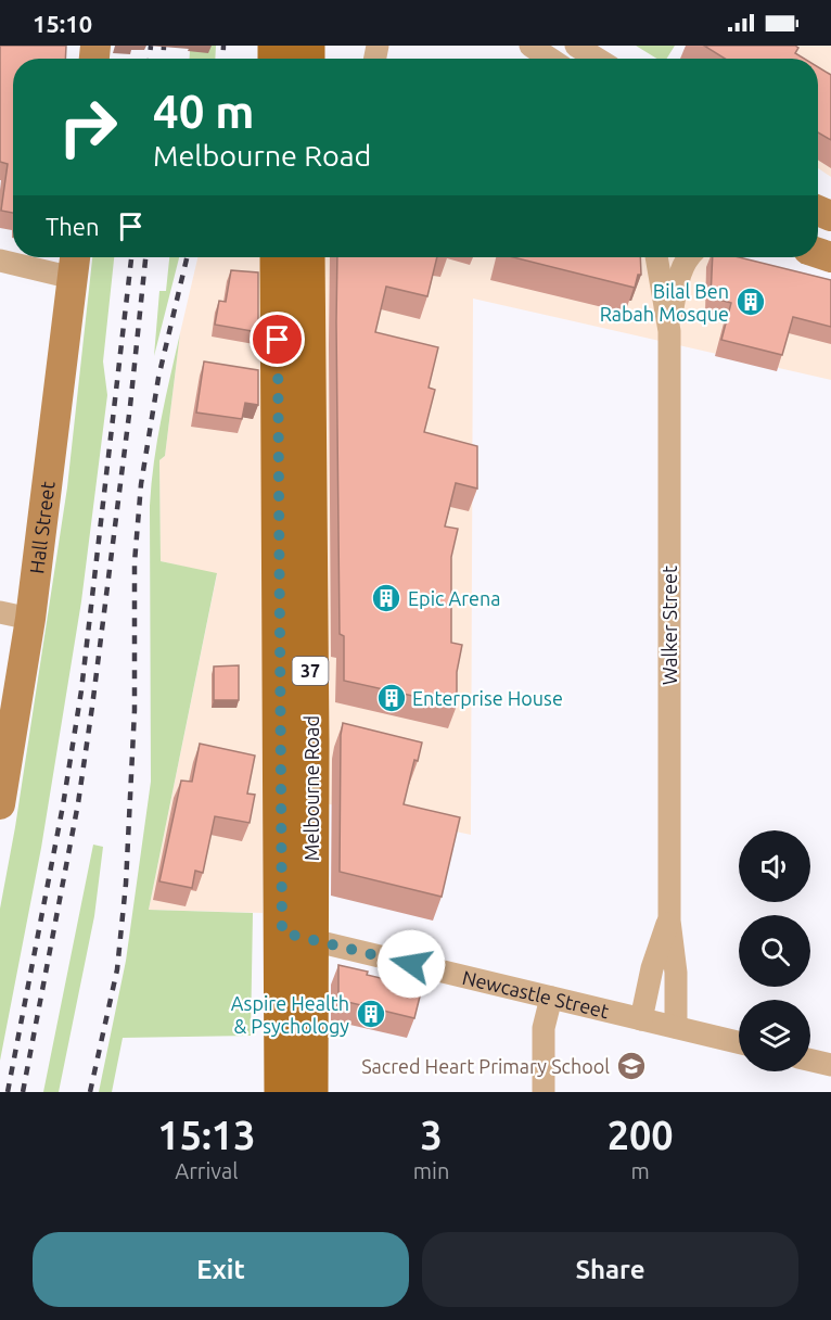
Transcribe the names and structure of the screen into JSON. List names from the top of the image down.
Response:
{
  "streets": {
    "main road": ["37", "Melbourne Road"],
    "street": ["Hall Street", "Walker Street", "Newcastle Street"]
  },
  "crossings": [
    ["Walker Street", "Newcastle Street"],
    ["Melbourne Road", "Newcastle Street"]
  ],
  "places": {
    "building": [
      "Bilal Ben Rabah Mosque",
      "Epic Arena",
      "Enterprise House",
      "Aspire Health & Psychology"
    ],
    "school or university": ["Sacred Heart Primary School"]
  },
  "page": {
    "status": "15:10",
    "turn": ["40 m", "Melbourne Road"],
    "then": "Then",
    "eta": [
      "15:13",
      "Arrival",
      "3",
      "min",
      "200",
      "m"
    ],
    "buttons": ["Exit", "Share"]
  }
}
